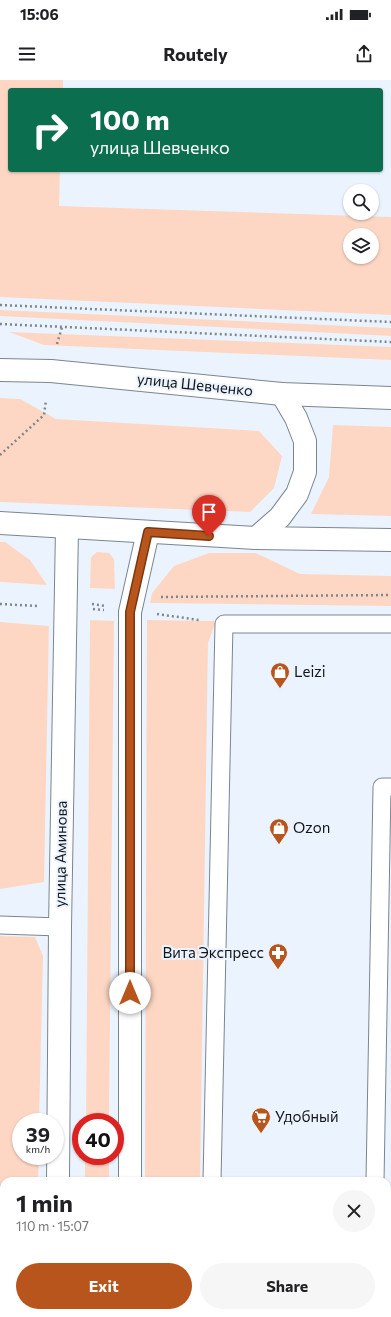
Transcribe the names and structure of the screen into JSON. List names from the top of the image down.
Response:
{
  "streets": {
    "street": ["улица Шевченко", "улица Аминова"]
  },
  "places": {
    "shop": ["Leizi", "Ozon"],
    "pharmacy": ["Вита Экспресс"],
    "supermarket": ["Удобный"]
  },
  "page": {
    "status": "15:06",
    "header": "Routely",
    "turn": ["100 m", "улица Шевченко"],
    "speed": "39 km/h",
    "limit": "40",
    "heading": ["1 min", "110 m · 15:07"],
    "buttons": ["Exit", "Share"]
  }
}
